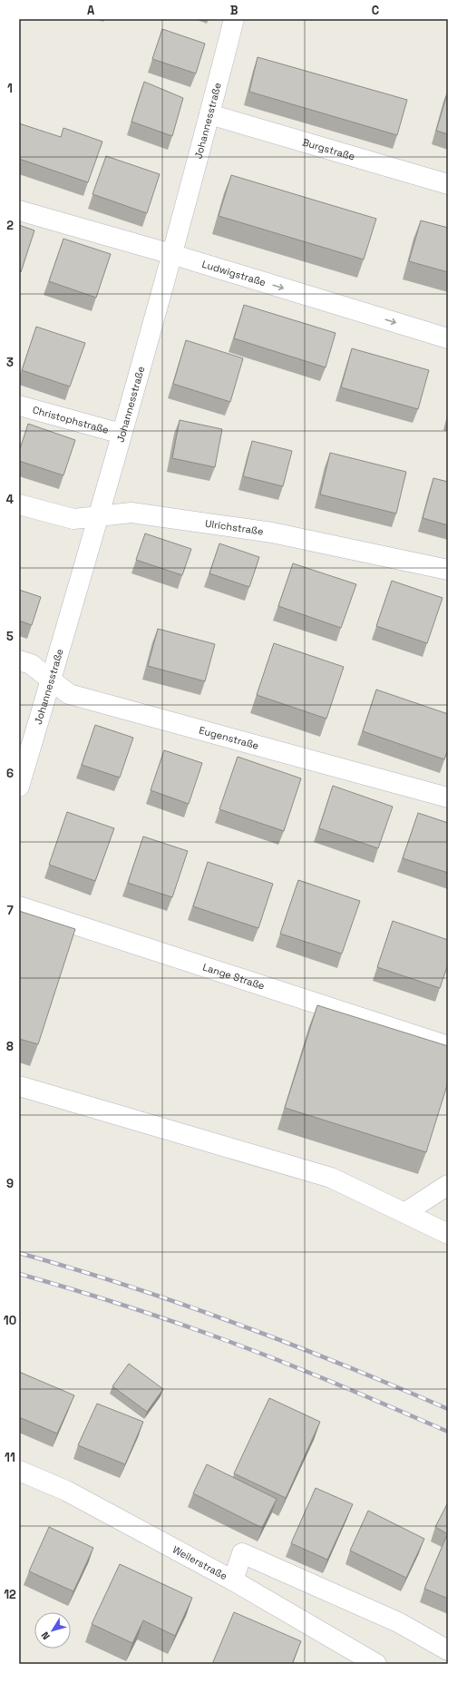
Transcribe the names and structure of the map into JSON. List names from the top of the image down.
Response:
{
  "streets": {
    "street": [
      "Johannesstraße",
      "Burgstraße",
      "Ludwigstraße",
      "Christophstraße",
      "Ulrichstraße",
      "Eugenstraße",
      "Lange Straße",
      "Weilerstraße"
    ]
  },
  "crossings": [
    ["Johannesstraße", "Burgstraße"],
    ["Johannesstraße", "Ludwigstraße"],
    ["Johannesstraße", "Christophstraße"],
    ["Johannesstraße", "Ulrichstraße"],
    ["Johannesstraße", "Eugenstraße"]
  ],
  "one_way": ["Ludwigstraße"],
  "north": "bottom left",
  "grid": {
    "columns": ["A", "B", "C"],
    "rows": [
      "1",
      "2",
      "3",
      "4",
      "5",
      "6",
      "7",
      "8",
      "9",
      "10",
      "11",
      "12"
    ]
  }
}
